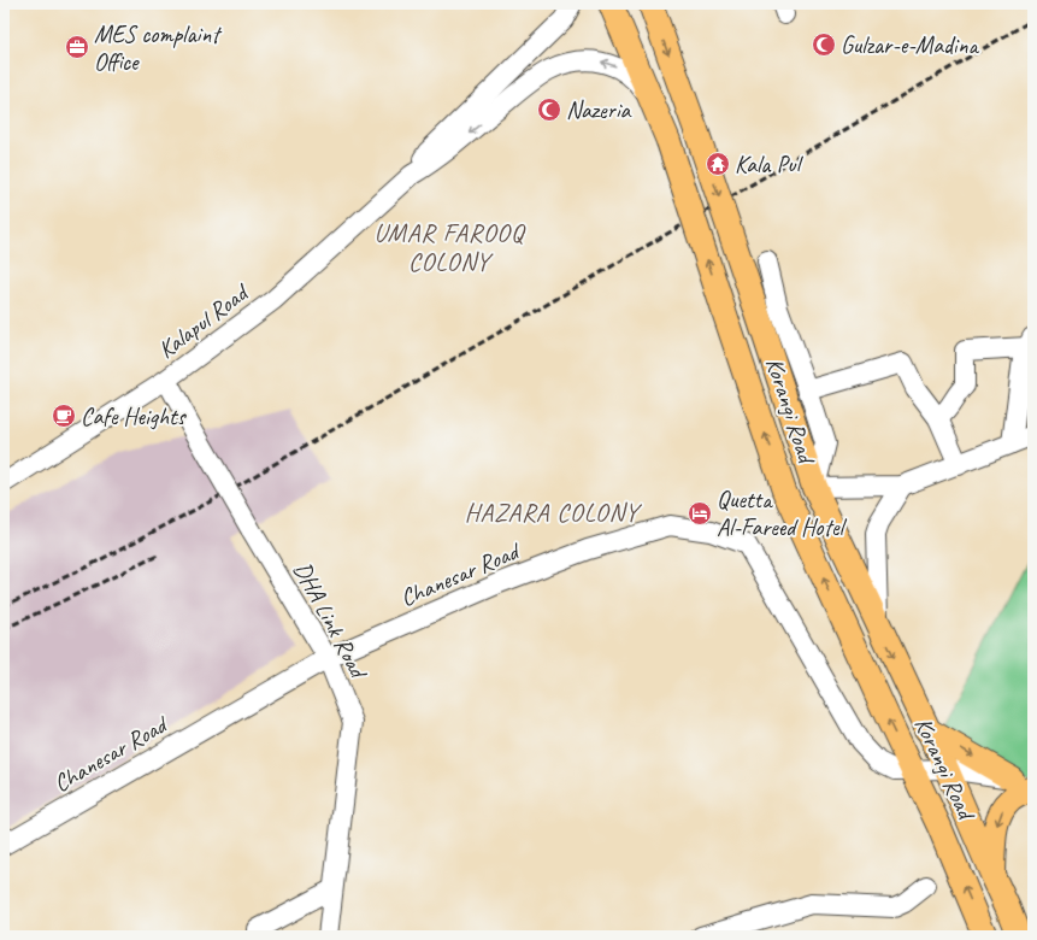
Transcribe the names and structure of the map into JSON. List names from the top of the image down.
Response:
{
  "streets": {
    "main road": ["Korangi Road"],
    "street": ["Kalapul Road", "Chanesar Road", "DHA Link Road"]
  },
  "crossings": [
    ["Kalapul Road", "DHA Link Road"],
    ["Korangi Road", "Chanesar Road"],
    ["Chanesar Road", "DHA Link Road"]
  ],
  "districts": ["UMAR FAROOQ COLONY", "HAZARA COLONY"],
  "places": {
    "mosque": ["Gulzar-e-Madina", "Nazeria"],
    "office": ["MES complaint Office"],
    "temple": ["Kala Pul"],
    "cafe": ["Cafe Heights"],
    "hotel": ["Quetta Al-Fareed Hotel"]
  }
}
